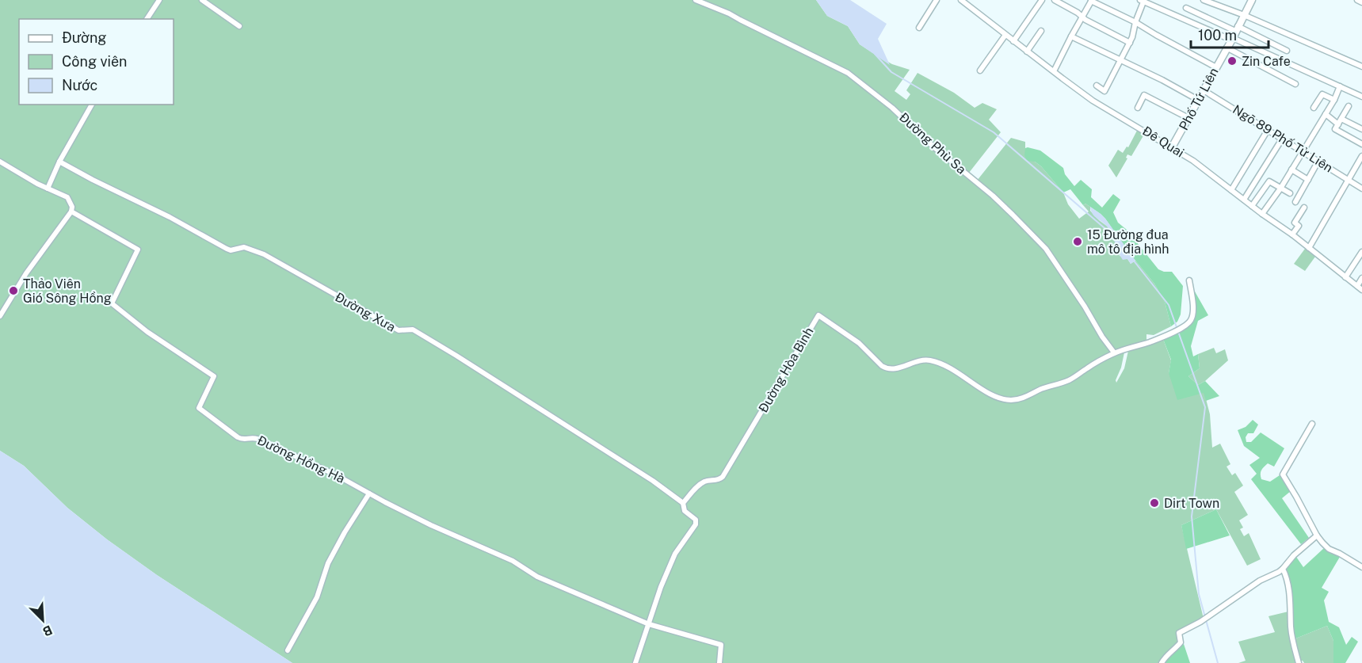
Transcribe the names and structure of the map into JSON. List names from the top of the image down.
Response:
{
  "streets": {
    "street": [
      "Phố Tứ Liên",
      "Ngõ 89 Phố Tử Liên",
      "Đê Quai",
      "Đường Phù Sa",
      "Đường Xưa",
      "Đường Hòa Bình",
      "Đường Hồng Hà"
    ]
  },
  "crossings": [
    ["Phố Tứ Liên", "Ngõ 89 Phố Tử Liên"],
    ["Phố Tứ Liên", "Đê Quai"],
    ["Đường Phù Sa", "Đường Hòa Bình"],
    ["Đường Xưa", "Đường Hòa Bình"]
  ],
  "places": [
    "Zin Cafe",
    "15 Đường đua mô tô địa hình",
    "Thảo Viên Gió Sông Hồng",
    "Dirt Town"
  ],
  "legend": ["Đường", "Công viên", "Nước"],
  "scale_bar": "100 m",
  "north": "bottom right"
}
